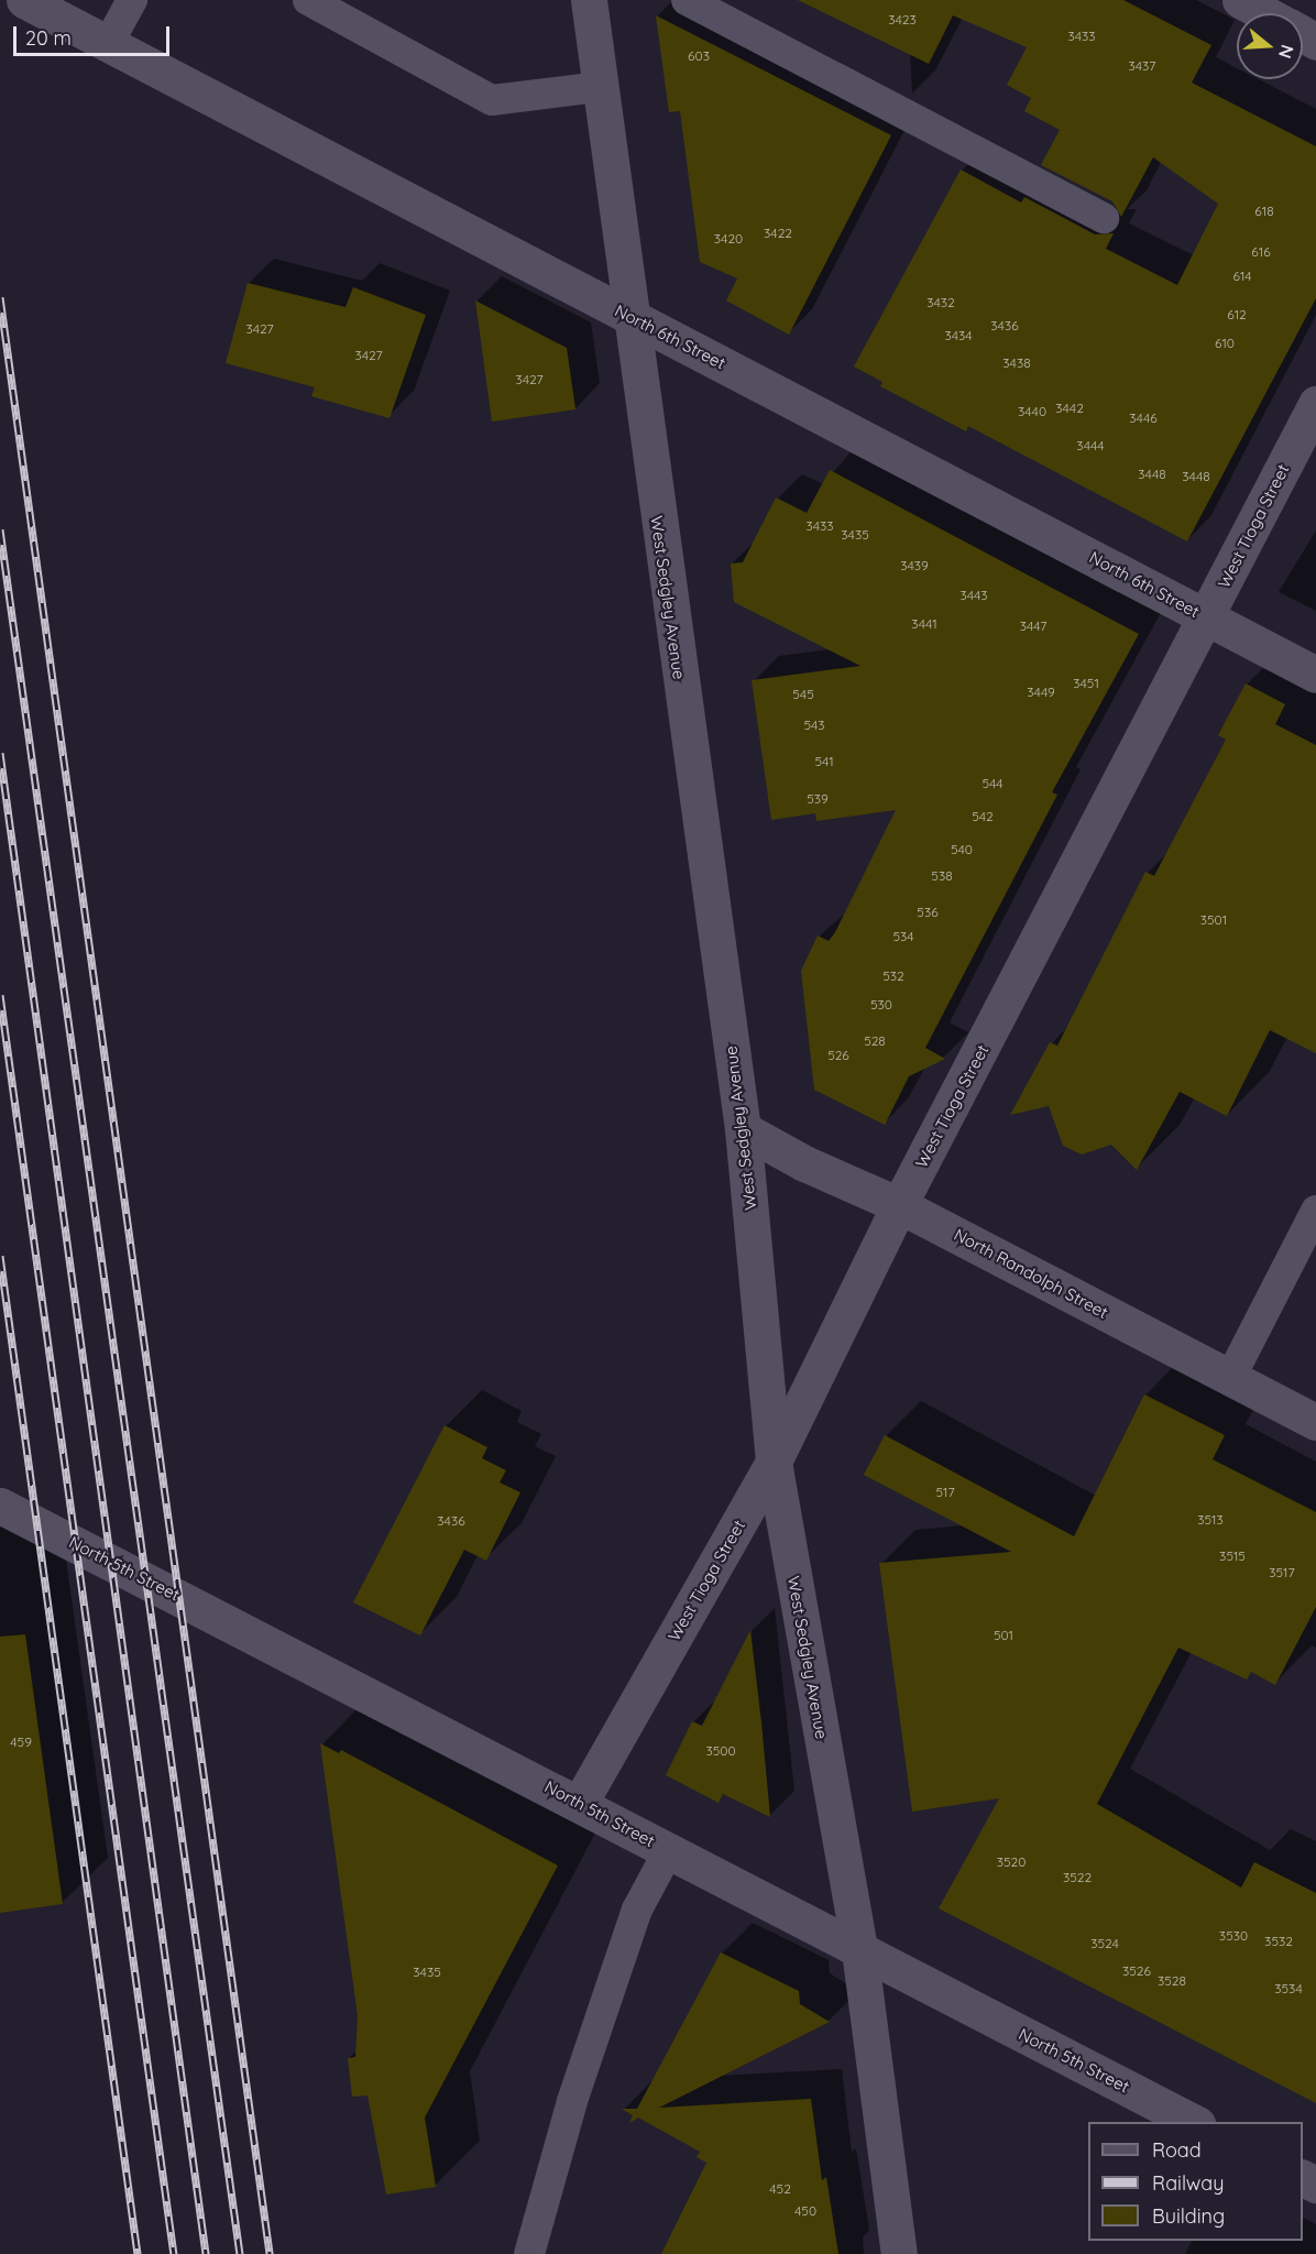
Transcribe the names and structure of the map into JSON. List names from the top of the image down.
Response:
{
  "streets": {
    "street": [
      "North 6th Street",
      "West Tioga Street",
      "West Sedgley Avenue",
      "North Randolph Street",
      "North 5th Street"
    ]
  },
  "crossings": [
    ["North 6th Street", "West Tioga Street"],
    ["North 6th Street", "West Sedgley Avenue"],
    ["West Tioga Street", "West Sedgley Avenue"],
    ["West Tioga Street", "North Randolph Street"],
    ["West Tioga Street", "North 5th Street"],
    ["West Sedgley Avenue", "North Randolph Street"],
    ["West Sedgley Avenue", "North 5th Street"]
  ],
  "house_numbers": [
    "3423",
    "3433",
    "603",
    "3437",
    "618",
    "3422",
    "3420",
    "616",
    "614",
    "3432",
    "612",
    "3436",
    "3427",
    "3434",
    "610",
    "3427",
    "3438",
    "3427",
    "3442",
    "3440",
    "3446",
    "3444",
    "3448",
    "3448",
    "3433",
    "3435",
    "3439",
    "3443",
    "3441",
    "3447",
    "3451",
    "3449",
    "545",
    "543",
    "541",
    "544",
    "539",
    "542",
    "540",
    "538",
    "536",
    "3501",
    "534",
    "532",
    "530",
    "528",
    "526",
    "517",
    "3513",
    "3436",
    "3515",
    "3517",
    "501",
    "459",
    "3500",
    "3520",
    "3522",
    "3530",
    "3532",
    "3524",
    "3526",
    "3435",
    "3528",
    "3534",
    "452",
    "450"
  ],
  "legend": ["Road", "Railway", "Building"],
  "scale_bar": "20 m",
  "north": "right"
}
